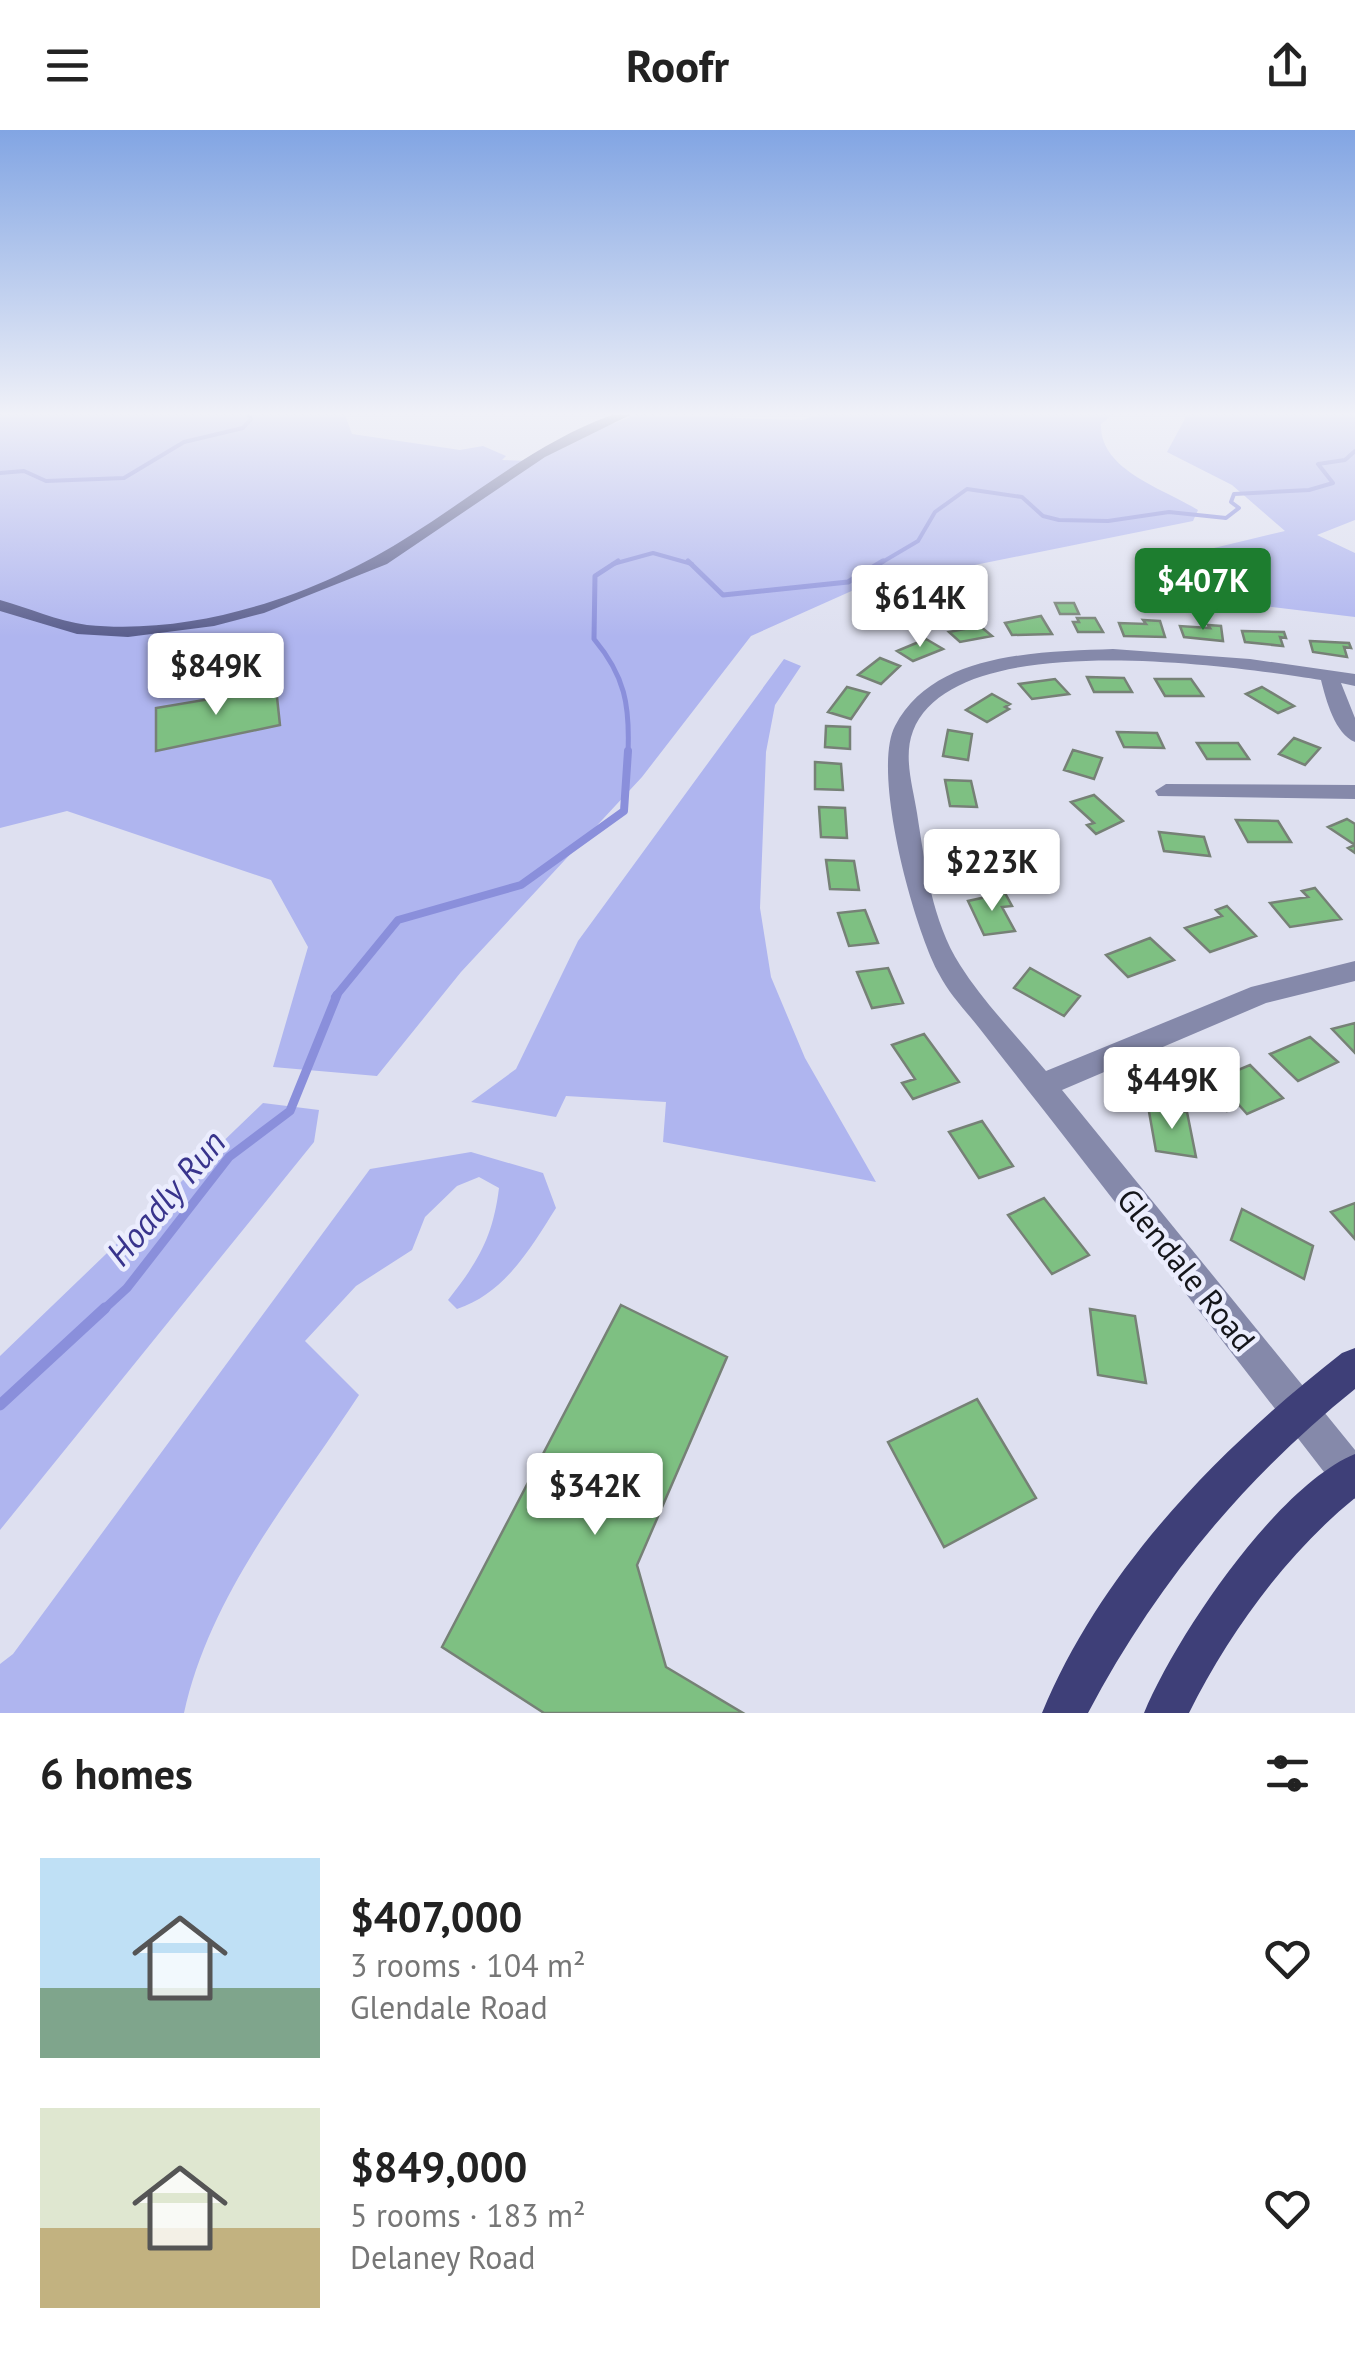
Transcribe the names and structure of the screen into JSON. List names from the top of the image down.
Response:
{
  "streets": {
    "street": ["Glendale Road"]
  },
  "water": ["Hoadly Run"],
  "page": {
    "header": "Roofr",
    "price": [
      "$407K",
      "$614K",
      "$849K",
      "$223K",
      "$449K",
      "$342K"
    ],
    "heading": "6 homes",
    "list": [
      {
        "name": "$407,000",
        "note": "3 rooms · 104 m² · Glendale Road"
      },
      {
        "name": "$849,000",
        "note": "5 rooms · 183 m² · Delaney Road"
      }
    ]
  }
}
